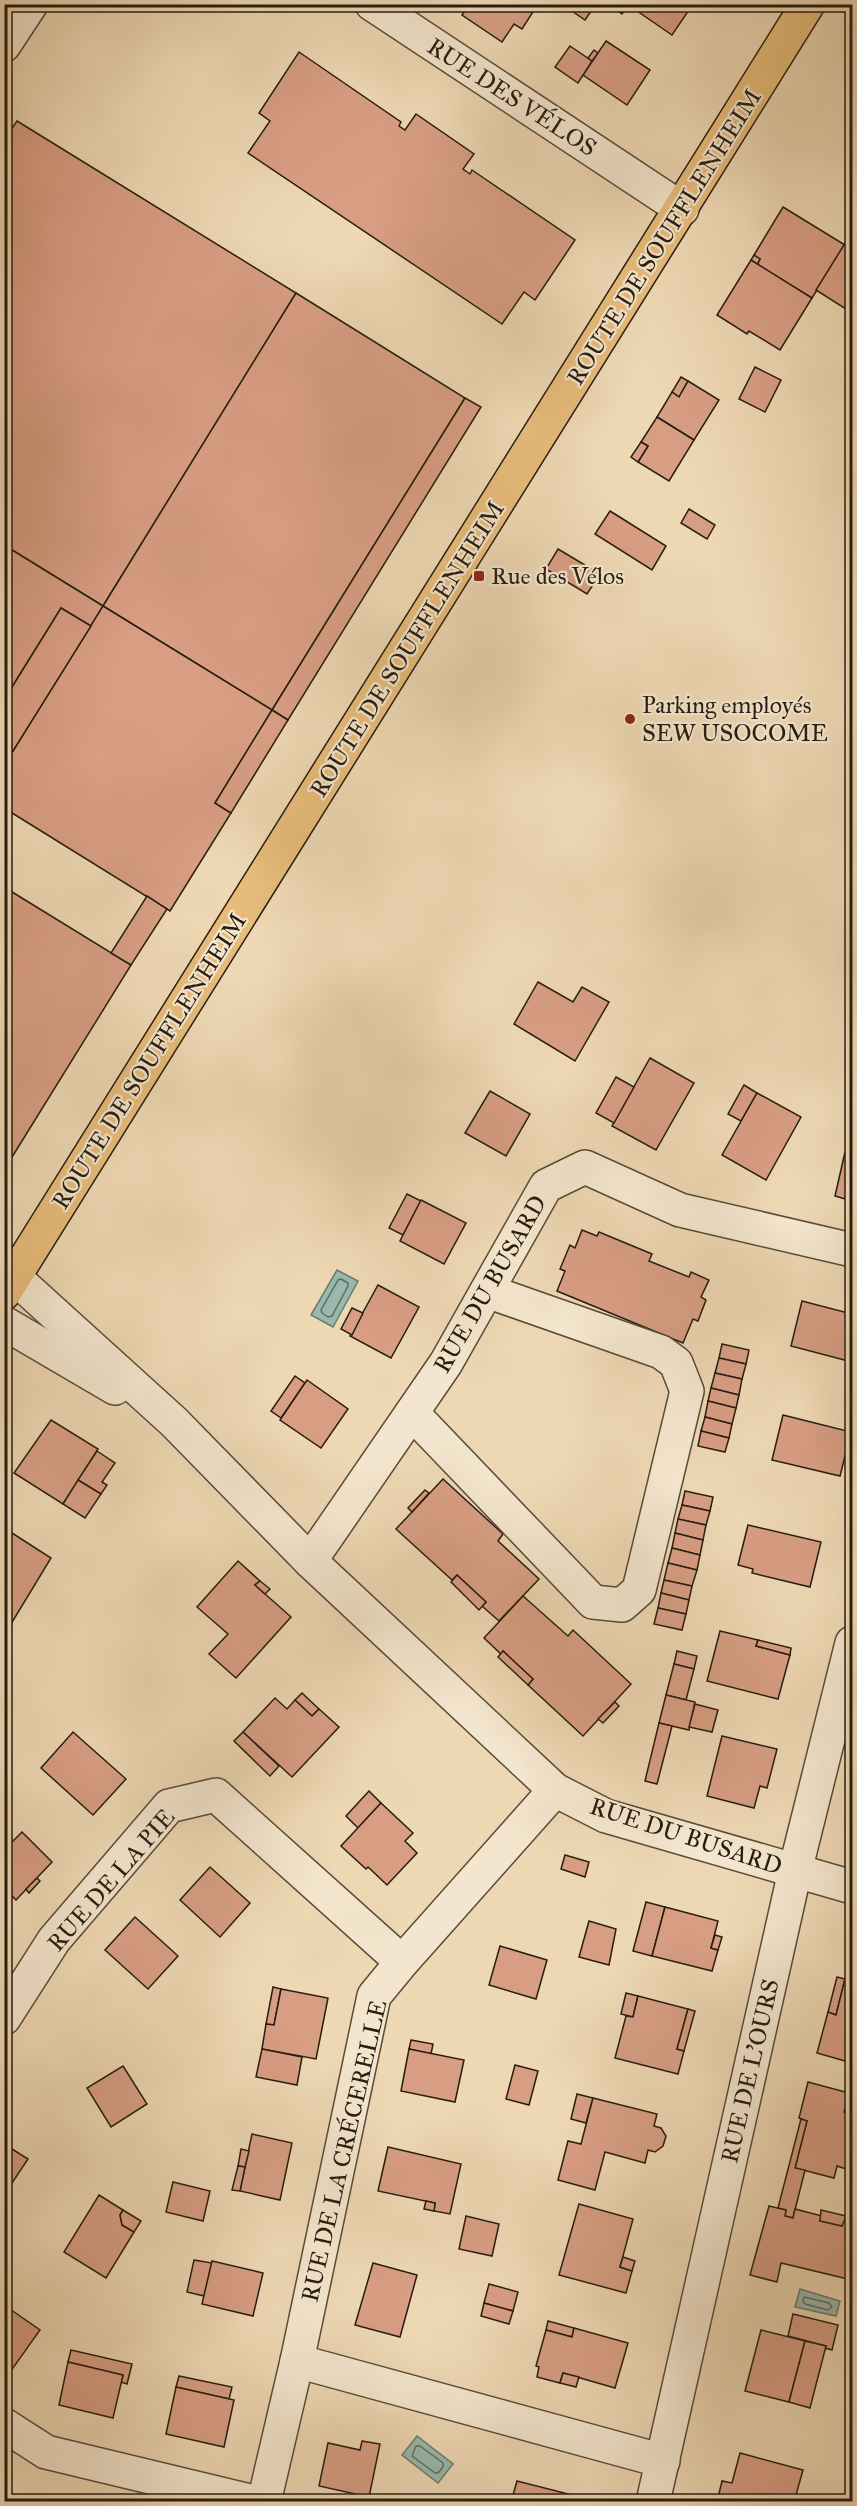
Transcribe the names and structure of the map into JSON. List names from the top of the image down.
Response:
{
  "streets": {
    "main road": ["ROUTE DE SOUFFLENHEIM"],
    "street": [
      "RUE DES VÉLOS",
      "RUE DU BUSARD",
      "RUE DE LA PIE",
      "RUE DE L'OURS",
      "RUE DE LA CRÉCERELLE"
    ]
  },
  "crossings": [
    ["RUE DES VÉLOS", "ROUTE DE SOUFFLENHEIM"],
    ["ROUTE DE SOUFFLENHEIM", "RUE DU BUSARD"],
    ["RUE DU BUSARD", "RUE DE L'OURS"],
    ["RUE DU BUSARD", "RUE DE LA CRÉCERELLE"],
    ["RUE DE LA PIE", "RUE DE LA CRÉCERELLE"]
  ],
  "places": {
    "transit": ["Rue des Vélos"],
    "other": ["Parking employés SEW USOCOME"]
  }
}
